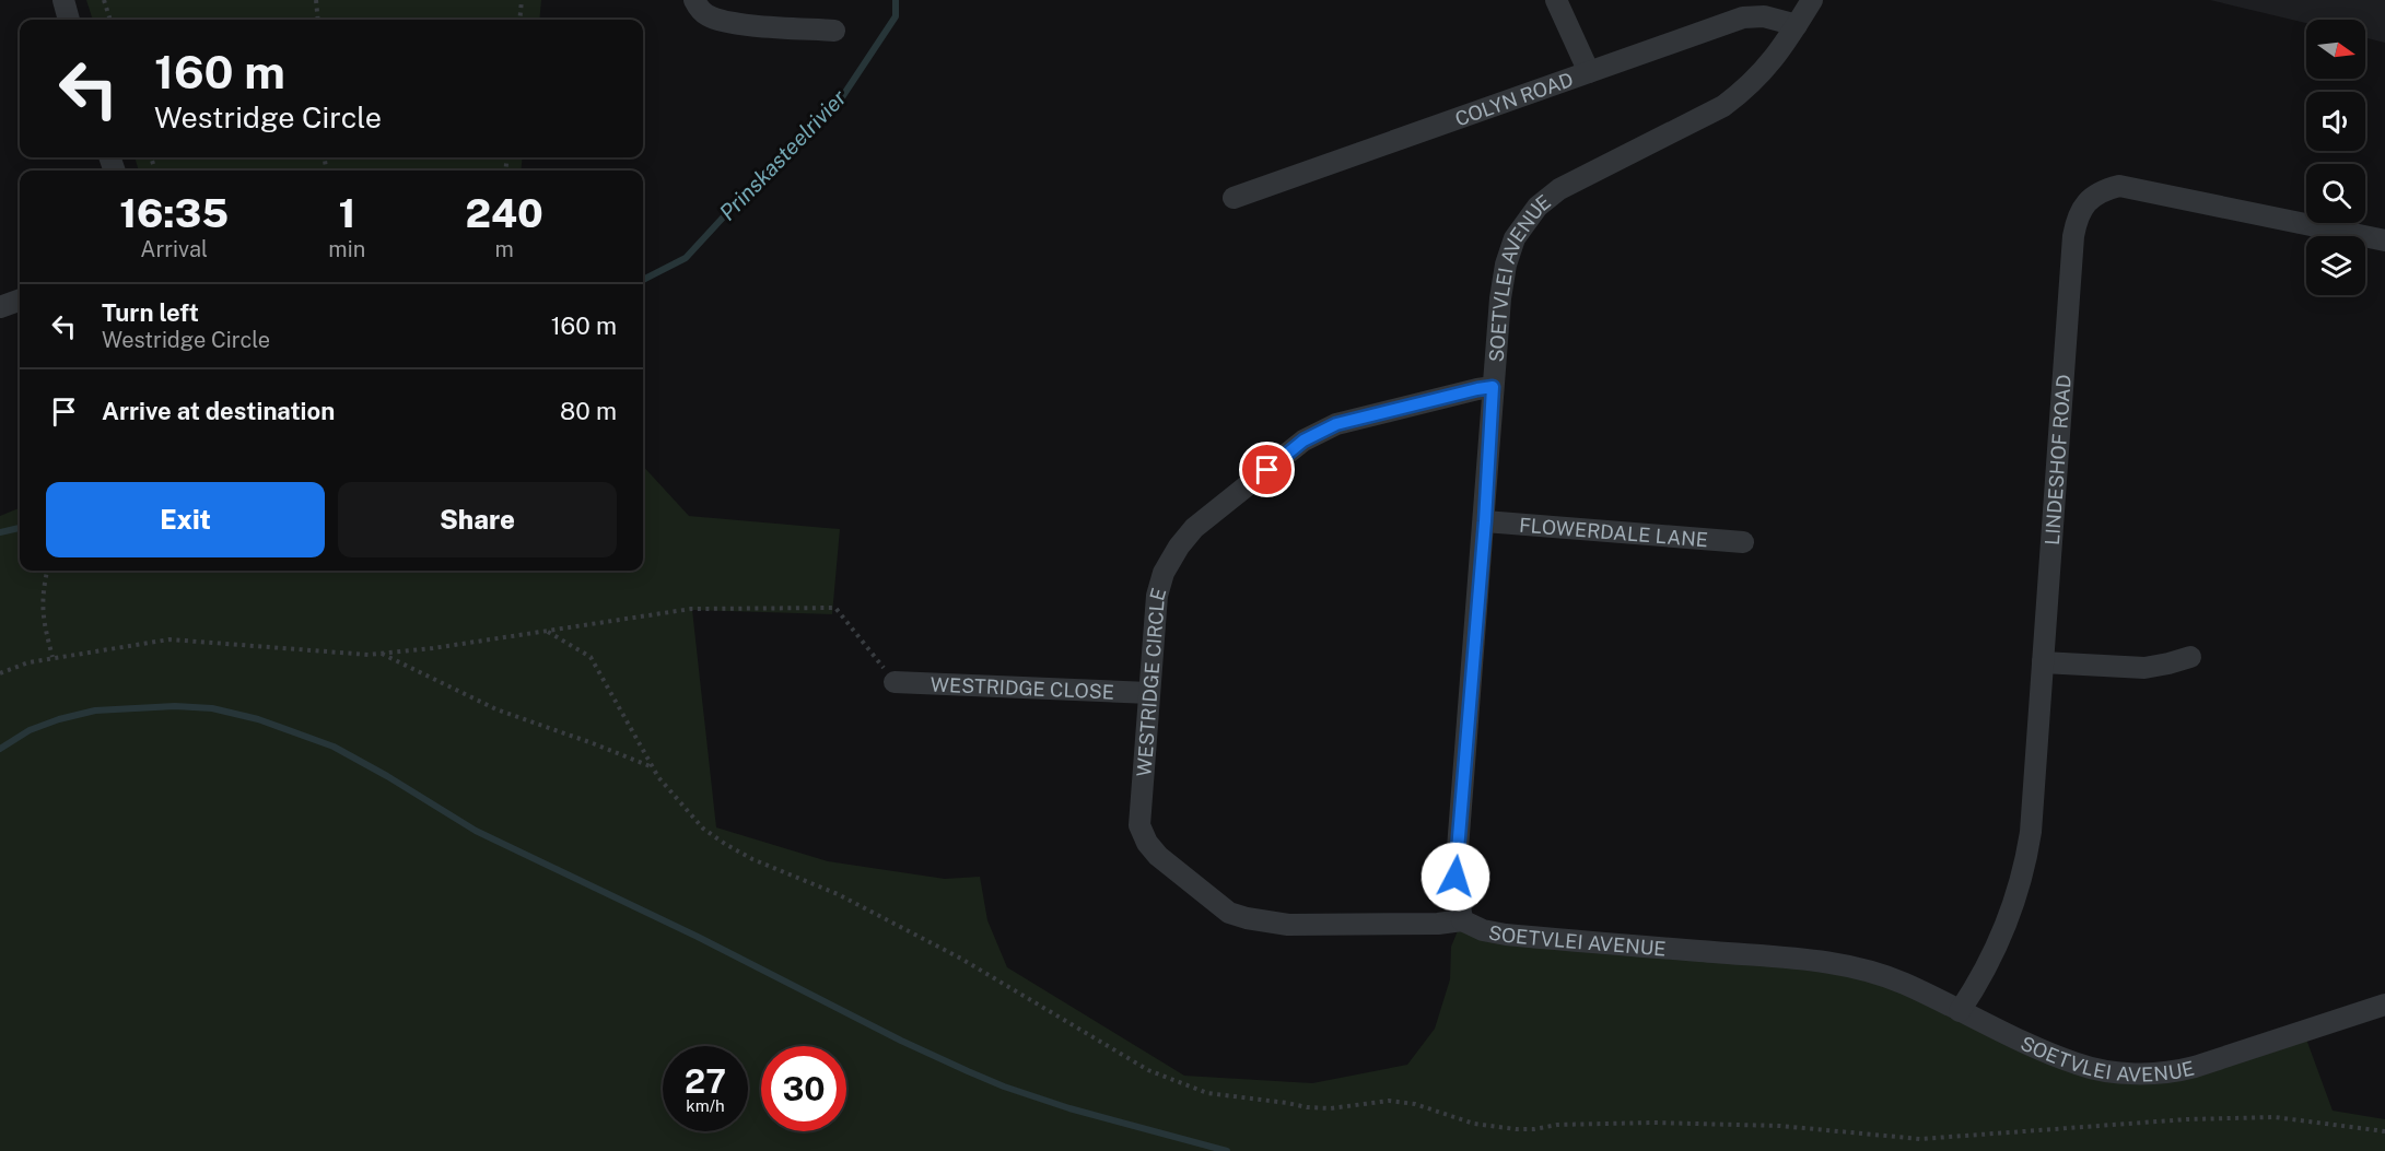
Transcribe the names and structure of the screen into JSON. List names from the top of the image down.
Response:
{
  "streets": {
    "street": [
      "COLYN ROAD",
      "SOETVLEI AVENUE",
      "LINDESHOF ROAD",
      "FLOWERDALE LANE",
      "WESTRIDGE CIRCLE",
      "WESTRIDGE CLOSE"
    ]
  },
  "crossings": [
    ["COLYN ROAD", "SOETVLEI AVENUE"],
    ["SOETVLEI AVENUE", "LINDESHOF ROAD"],
    ["SOETVLEI AVENUE", "FLOWERDALE LANE"],
    ["SOETVLEI AVENUE", "WESTRIDGE CIRCLE"],
    ["WESTRIDGE CIRCLE", "WESTRIDGE CLOSE"]
  ],
  "water": ["Prinskasteelrivier"],
  "north": "right",
  "page": {
    "turn": ["160 m", "Westridge Circle"],
    "eta": [
      "16:35",
      "Arrival",
      "1",
      "min",
      "240",
      "m"
    ],
    "list": [
      {
        "name": "Turn left",
        "note": "Westridge Circle",
        "value": "160 m"
      },
      {
        "name": "Arrive at destination",
        "value": "80 m"
      }
    ],
    "buttons": ["Exit", "Share"],
    "speed": "27 km/h",
    "limit": "30"
  }
}
